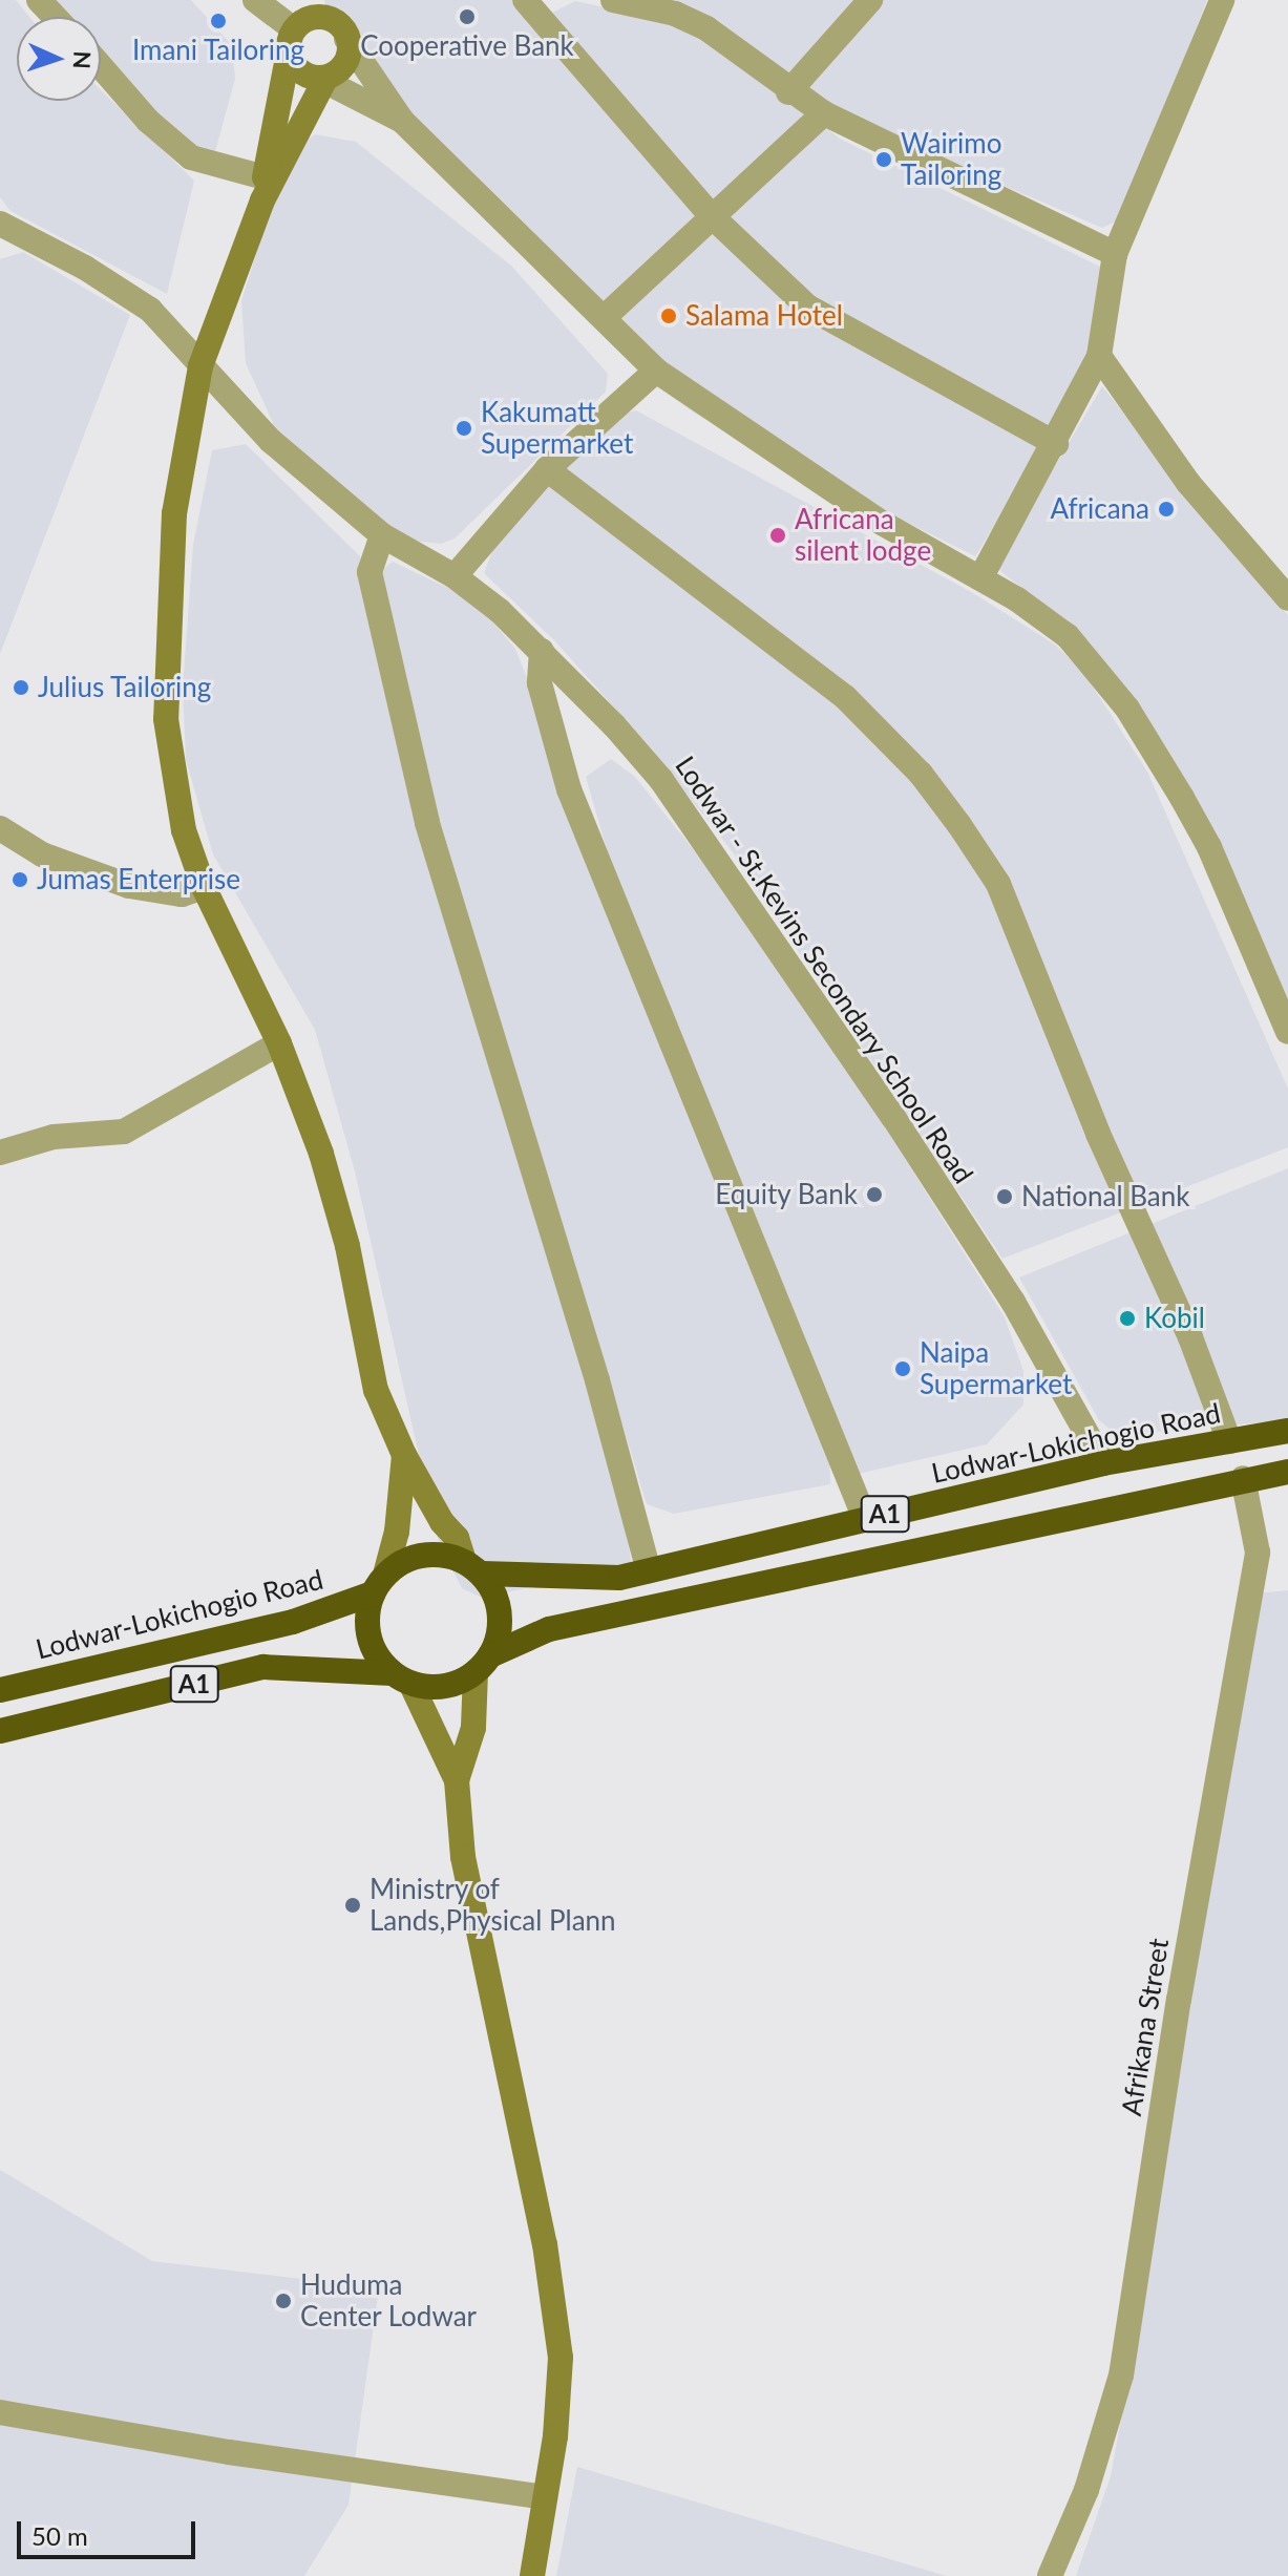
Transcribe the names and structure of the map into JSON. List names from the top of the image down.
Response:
{
  "streets": {
    "highway": ["Lodwar-Lokichogio Road", "A1"],
    "street": ["Lodwar - St.Kevins Secondary School Road", "Afrikana Street"]
  },
  "crossings": [
    ["Lodwar - St.Kevins Secondary School Road", "Lodwar-Lokichogio Road"],
    ["Lodwar-Lokichogio Road", "A1"],
    ["A1", "Afrikana Street"]
  ],
  "places": [
    "Cooperative Bank",
    "Imani Tailoring",
    "Wairimo Tailoring",
    "Salama Hotel",
    "Kakumatt Supermarket",
    "Africana",
    "Africana silent lodge",
    "Julius Tailoring",
    "Jumas Enterprise",
    "Equity Bank",
    "National Bank",
    "Kobil",
    "Naipa Supermarket",
    "Ministry of Lands,Physical Plann",
    "Huduma Center Lodwar"
  ],
  "scale_bar": "50 m",
  "north": "right"
}
